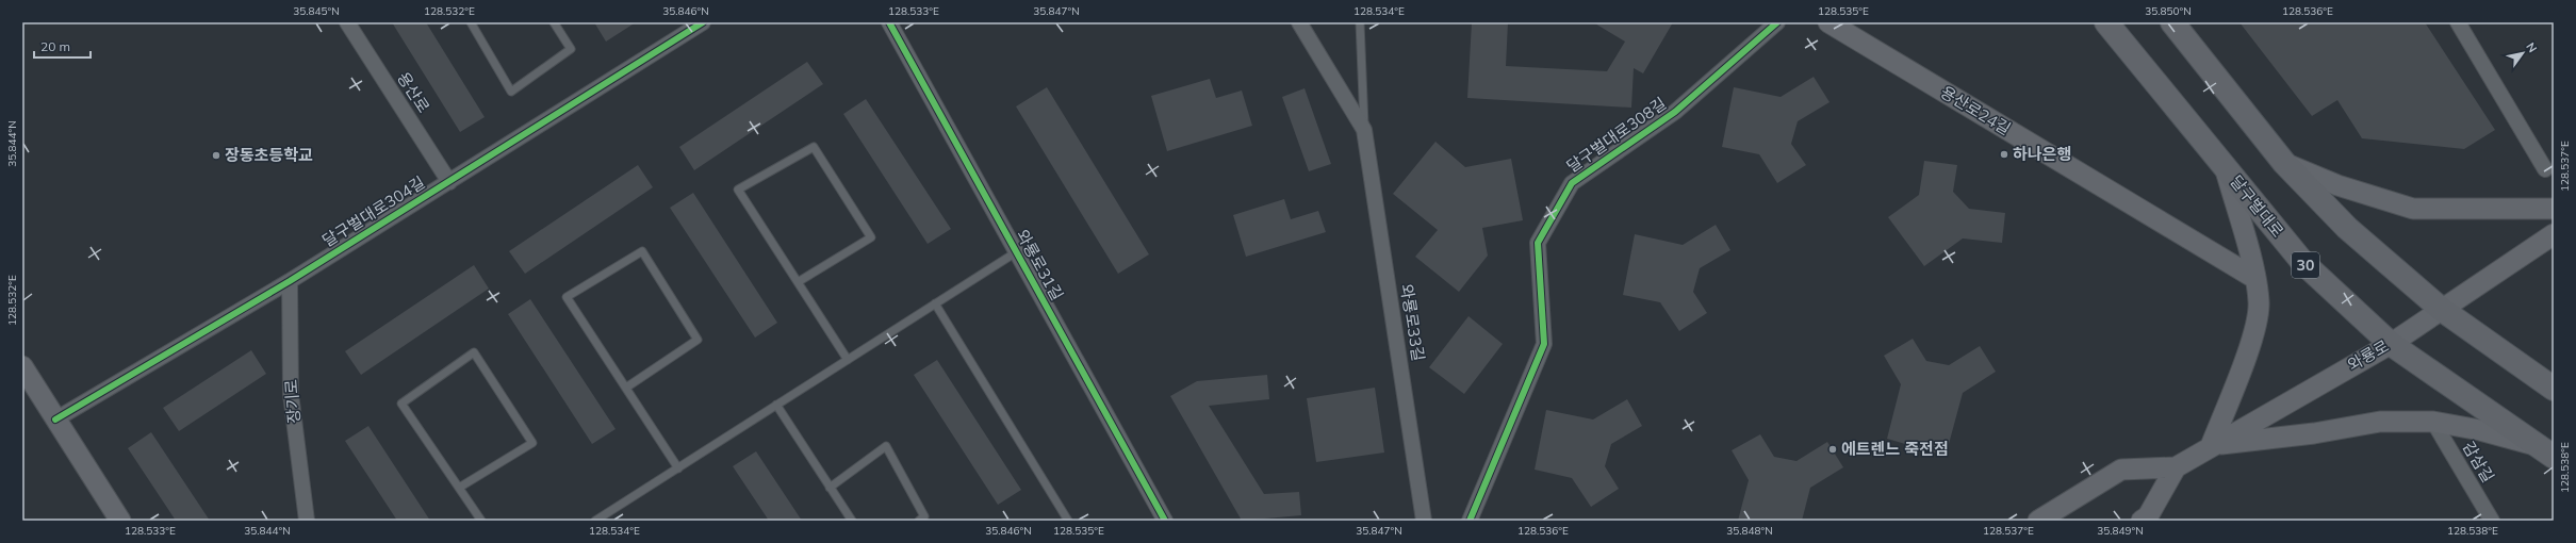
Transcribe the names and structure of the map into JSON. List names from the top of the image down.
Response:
{
  "streets": {
    "main road": [
      "용산로24길",
      "달구벌대로",
      "30",
      "와룡로"
    ],
    "street": [
      "용산로",
      "달구벌대로308길",
      "달구벌대로304길",
      "와룡로31길",
      "와룡로33길",
      "장기로",
      "감삼길"
    ]
  },
  "crossings": [
    ["용산로", "달구벌대로304길"],
    ["달구벌대로", "와룡로"],
    ["달구벌대로304길", "장기로"]
  ],
  "places": ["하나은행", "장동초등학교", "에트렌느 죽전점"],
  "scale_bar": "20 m",
  "north": "top right",
  "coordinates": [
    "35.845°N",
    "128.532°E",
    "35.846°N",
    "128.533°E",
    "35.847°N",
    "128.534°E",
    "128.535°E",
    "35.850°N",
    "128.536°E",
    "35.844°N",
    "128.537°E",
    "128.538°E",
    "35.848°N",
    "35.849°N"
  ]
}
